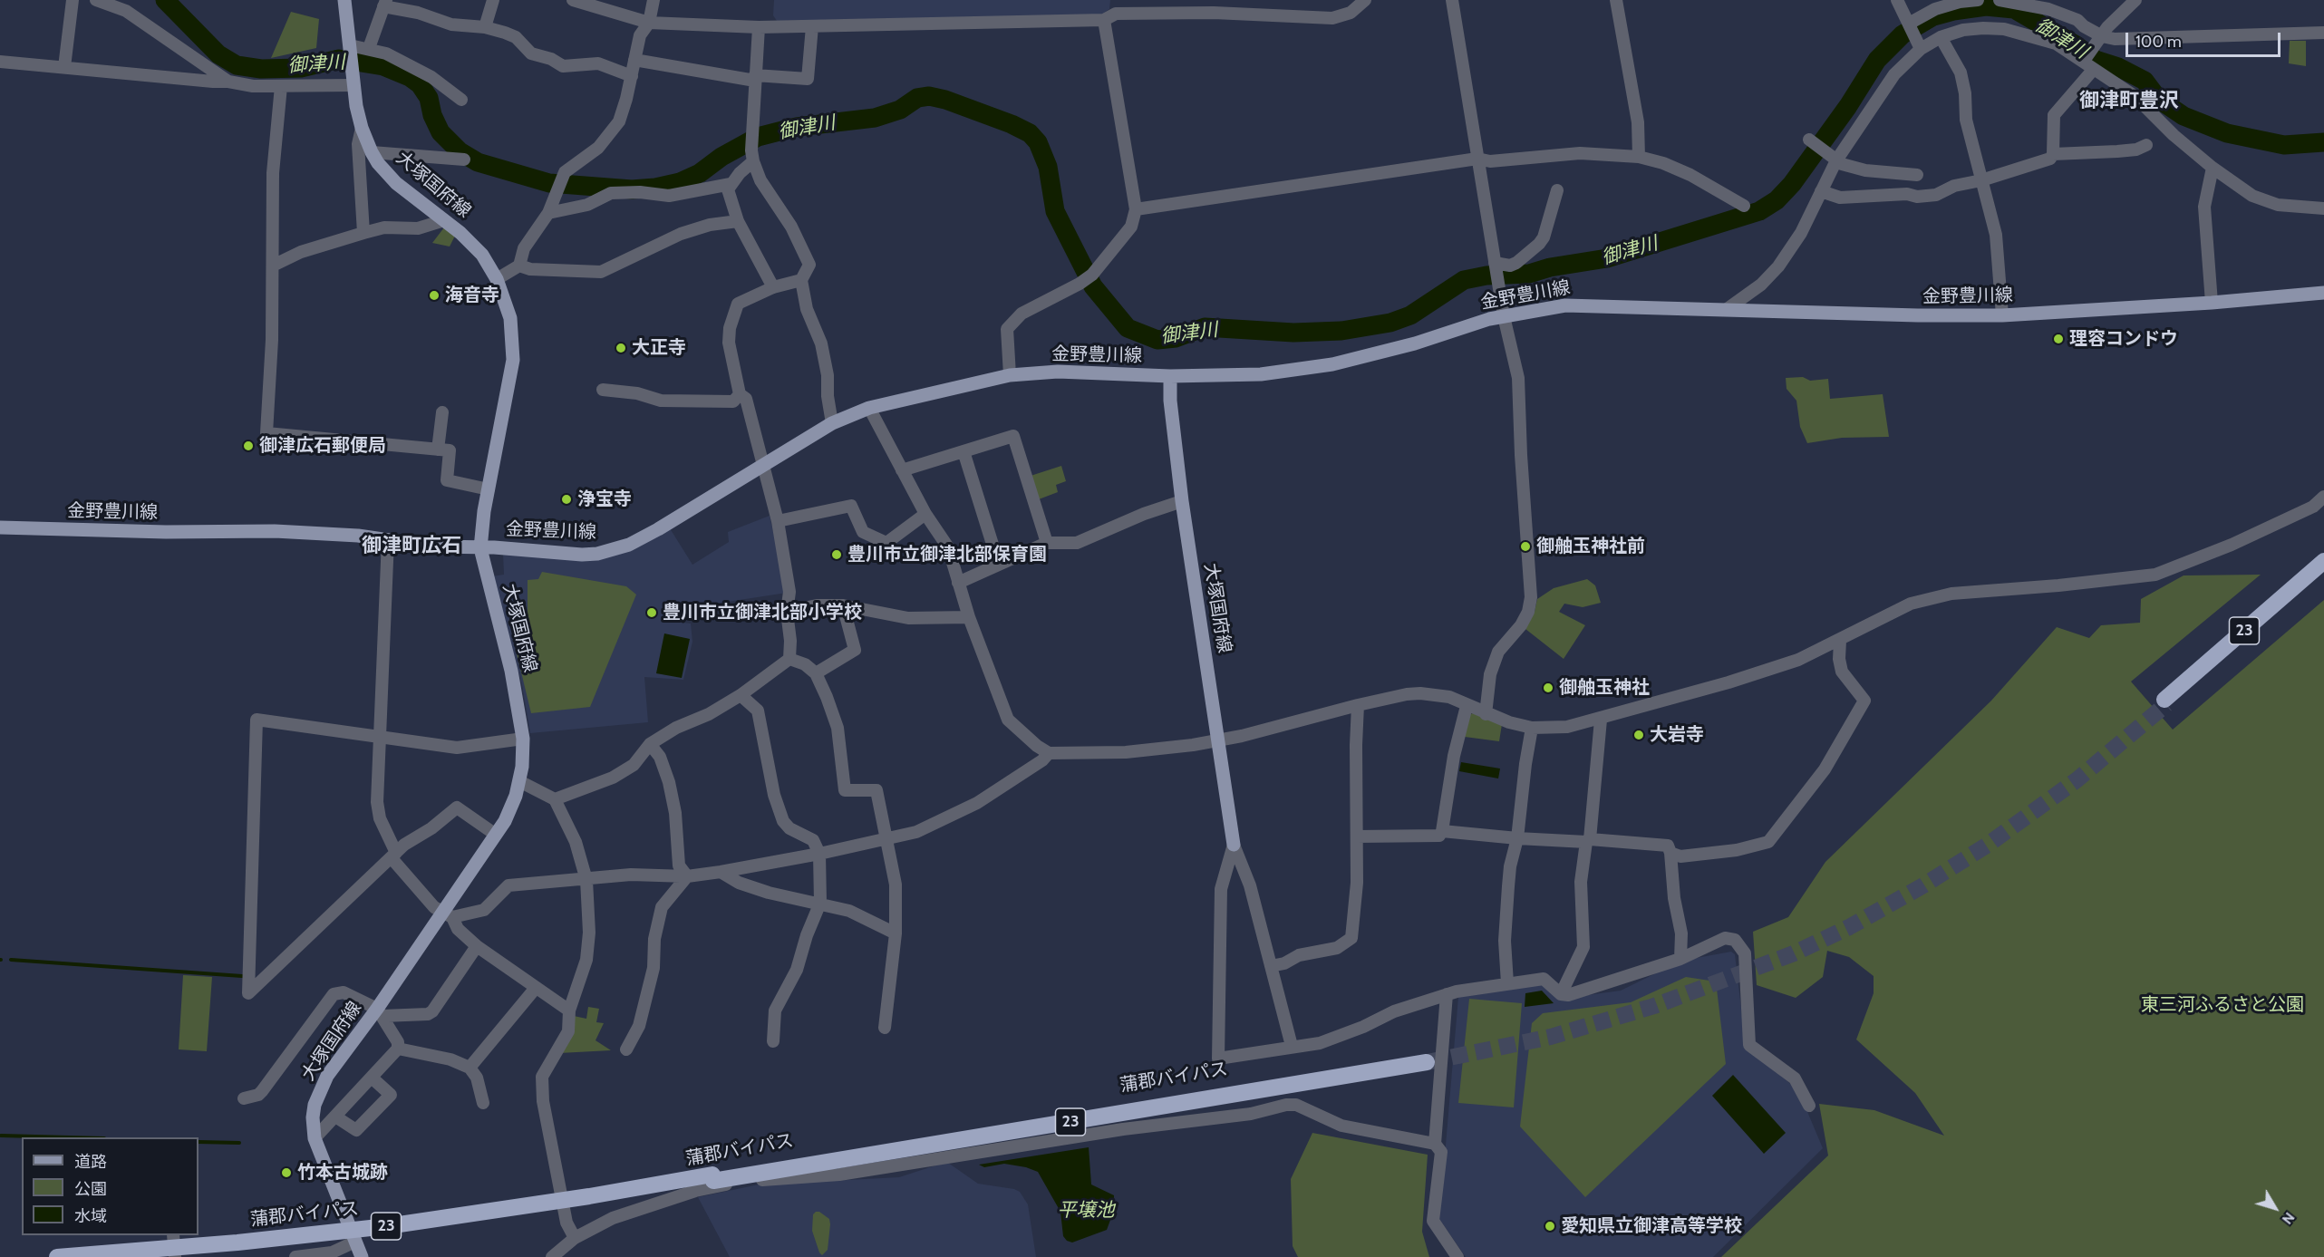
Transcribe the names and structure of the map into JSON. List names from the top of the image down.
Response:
{
  "streets": {
    "highway": ["23", "蒲郡バイパス"],
    "main road": ["大塚国府線", "金野豊川線"]
  },
  "crossings": [
    ["大塚国府線", "金野豊川線"]
  ],
  "districts": ["御津町豊沢", "御津町広石"],
  "water": ["御津川", "平壌池"],
  "parks": ["東三河ふるさと公園"],
  "places": [
    "海音寺",
    "理容コンドウ",
    "大正寺",
    "御津広石郵便局",
    "浄宝寺",
    "御舳玉神社前",
    "豊川市立御津北部保育園",
    "豊川市立御津北部小学校",
    "御舳玉神社",
    "大岩寺",
    "竹本古城跡",
    "愛知県立御津高等学校"
  ],
  "legend": ["道路", "公園", "水域"],
  "scale_bar": "100 m",
  "north": "bottom right"
}
